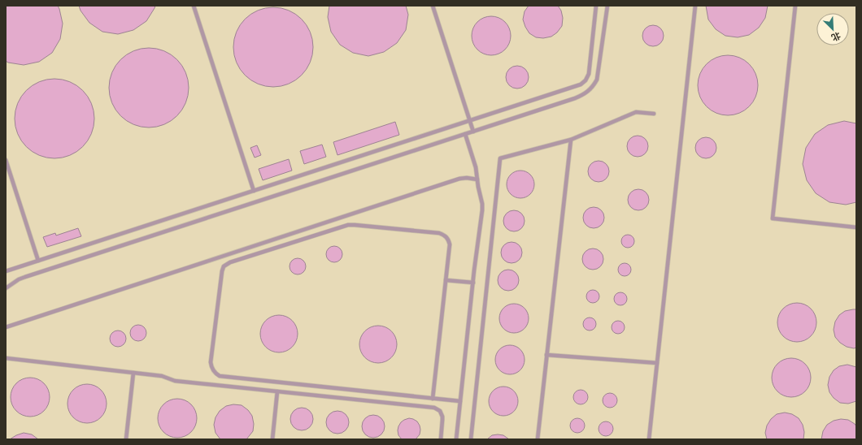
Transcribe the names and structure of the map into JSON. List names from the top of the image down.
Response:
{
  "north": "bottom right"
}
